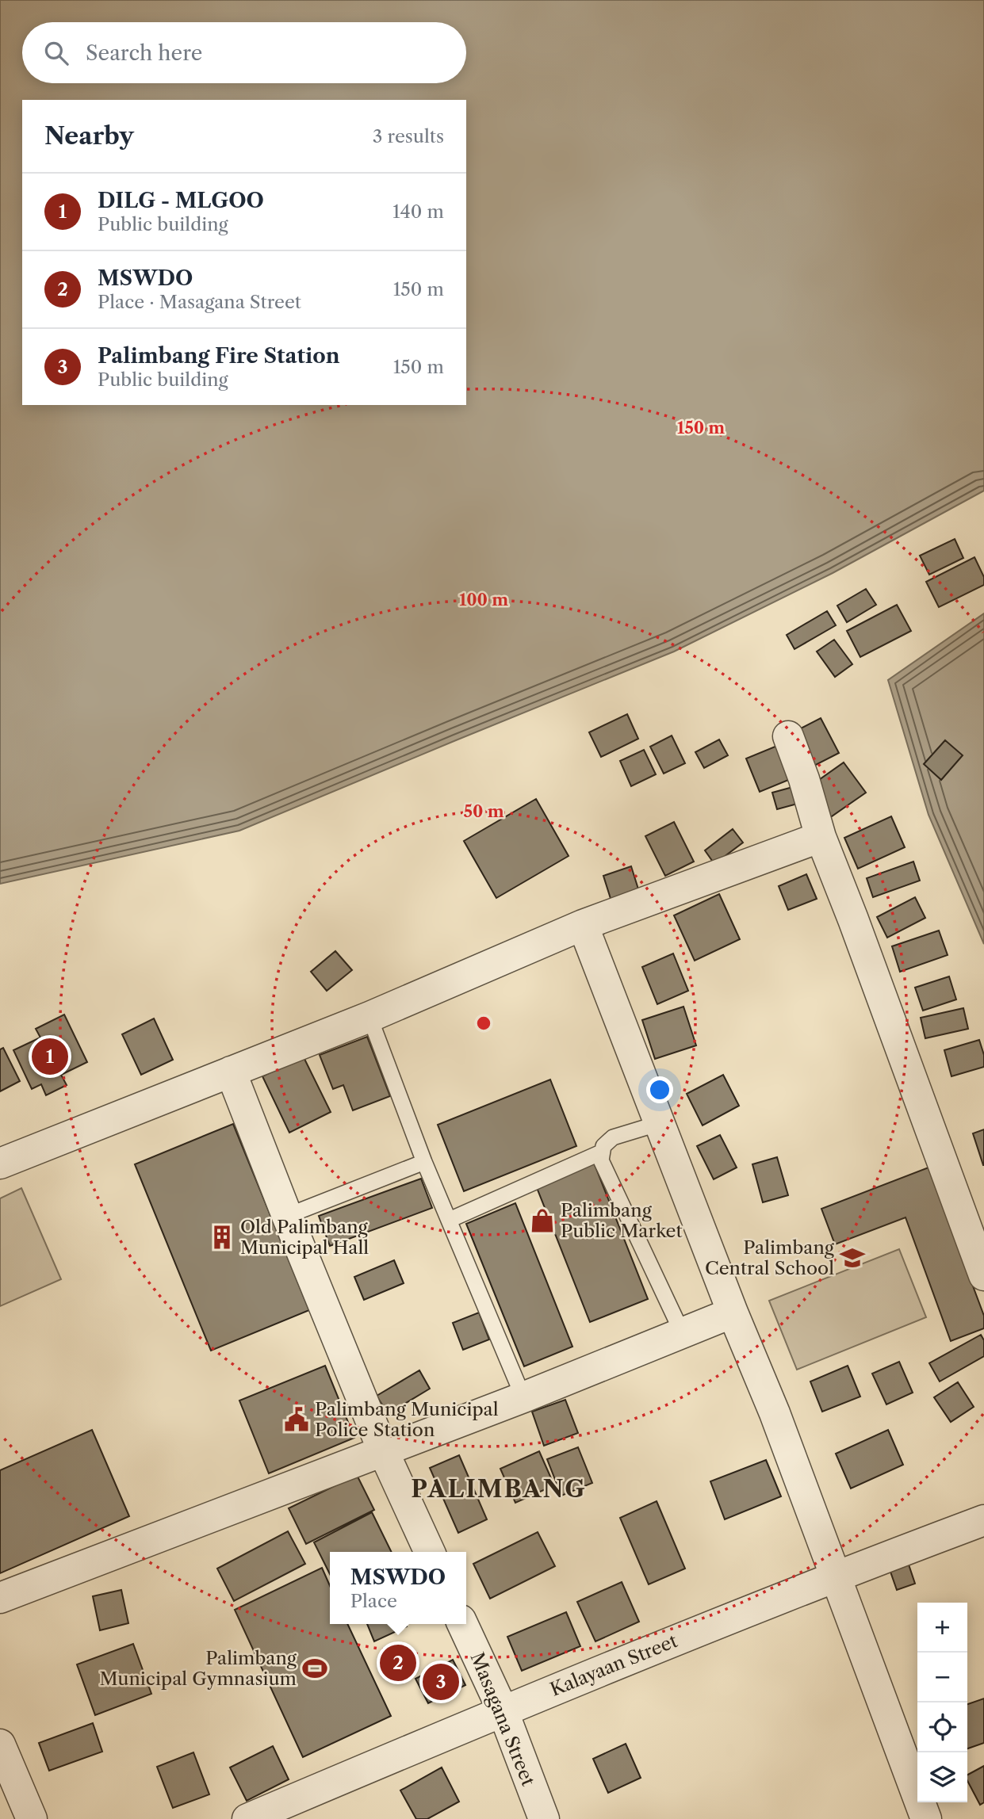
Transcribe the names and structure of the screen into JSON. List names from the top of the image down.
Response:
{
  "streets": {
    "street": ["Kalayaan Street", "Masagana Street"]
  },
  "crossings": [
    ["Kalayaan Street", "Masagana Street"]
  ],
  "districts": ["PALIMBANG"],
  "places": {
    "shop": ["Palimbang Public Market"],
    "building": ["Old Palimbang Municipal Hall"],
    "school or university": ["Palimbang Central School"],
    "public building": ["Palimbang Municipal Police Station"],
    "sports": ["Palimbang Municipal Gymnasium"]
  },
  "page": {
    "search": "Search here",
    "heading": ["Nearby", "3 results"],
    "list": [
      {
        "mark": "1",
        "name": "DILG - MLGOO",
        "note": "Public building",
        "value": "140 m"
      },
      {
        "mark": "2",
        "name": "MSWDO",
        "note": "Place · Masagana Street",
        "value": "150 m"
      },
      {
        "mark": "3",
        "name": "Palimbang Fire Station",
        "note": "Public building",
        "value": "150 m"
      }
    ],
    "pins": ["1", "2", "3"],
    "popup": ["MSWDO", "Place"],
    "map_buttons": ["+", "−"]
  },
  "rings": ["150 m", "100 m", "50 m"]
}
